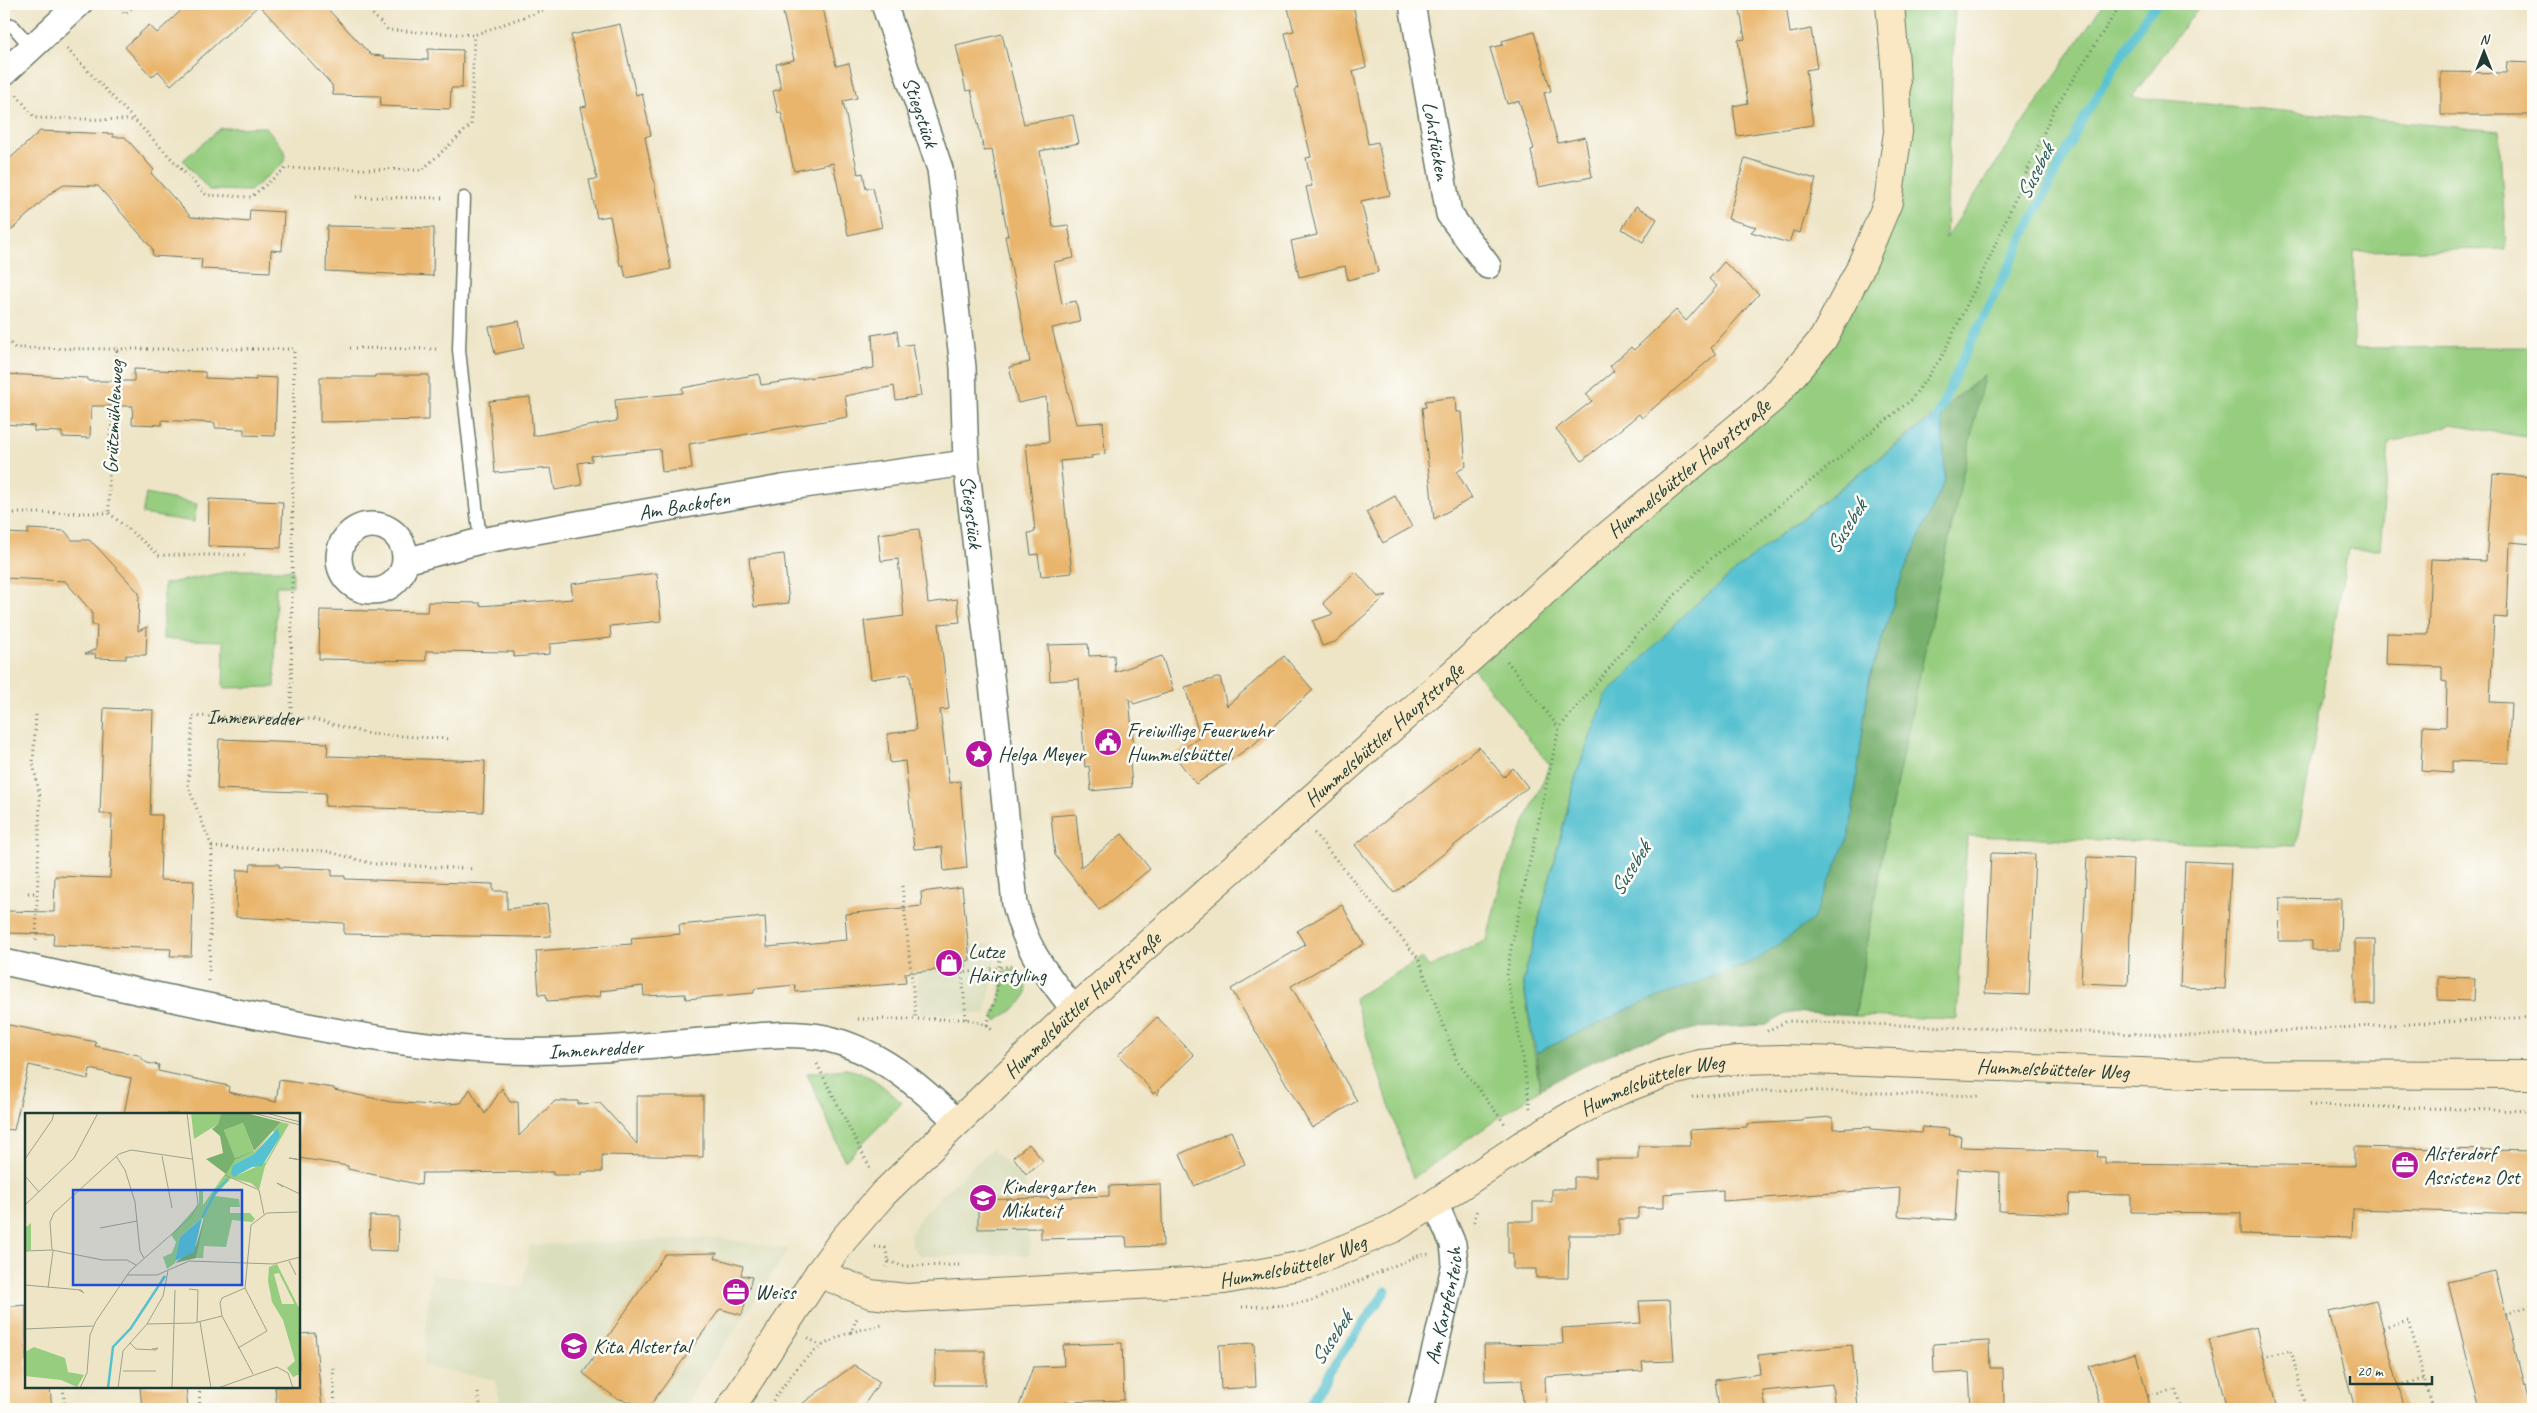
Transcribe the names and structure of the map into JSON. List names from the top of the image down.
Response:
{
  "streets": {
    "main road": ["Hummelsbüttler Hauptstraße", "Hummelsbütteler Weg"],
    "street": [
      "Stiegstück",
      "Lohstücken",
      "Am Backofen",
      "Immenredder",
      "Am Karpfenteich"
    ],
    "path": ["Grützmühlenweg"]
  },
  "crossings": [
    ["Stiegstück", "Hummelsbüttler Hauptstraße"],
    ["Stiegstück", "Am Backofen"],
    ["Hummelsbüttler Hauptstraße", "Immenredder"],
    ["Hummelsbüttler Hauptstraße", "Hummelsbütteler Weg"],
    ["Hummelsbütteler Weg", "Am Karpfenteich"]
  ],
  "water": ["Susebek"],
  "places": {
    "public building": ["Freiwillige Feuerwehr Hummelsbüttel"],
    "place": ["Helga Meyer"],
    "shop": ["Lutze Hairstyling"],
    "office": ["Alsterdorf Assistenz Ost", "Weiss"],
    "school or university": ["Kindergarten Mikuteit", "Kita Alstertal"]
  },
  "scale_bar": "20 m",
  "north": "top"
}
